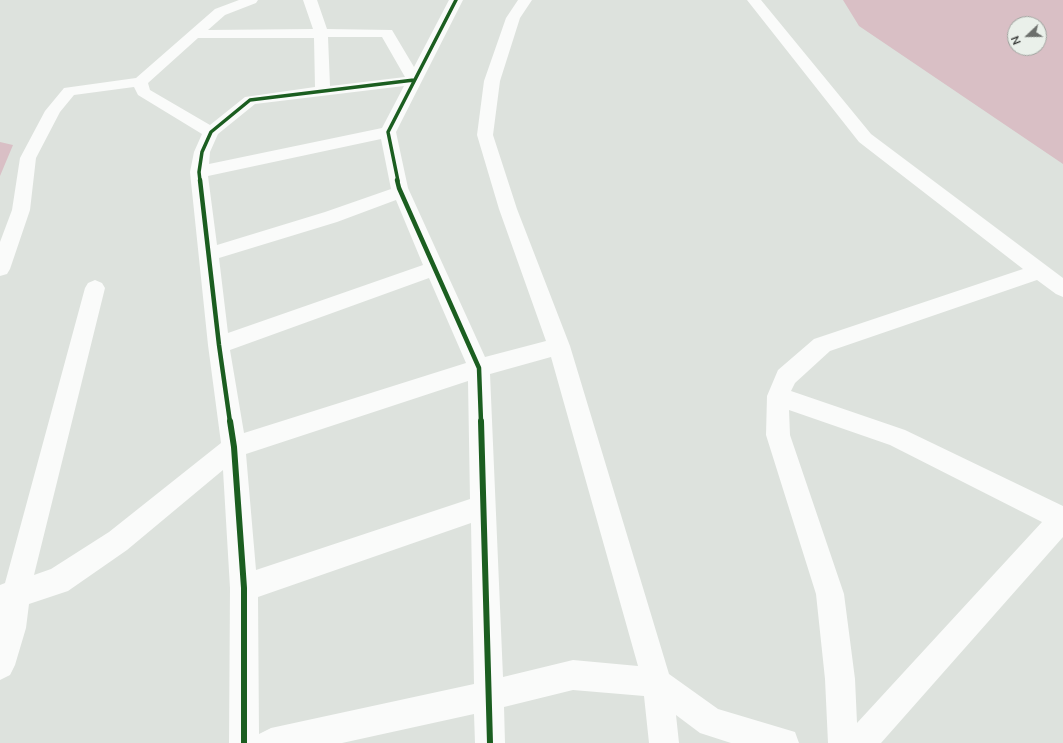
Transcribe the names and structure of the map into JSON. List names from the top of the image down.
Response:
{
  "north": "left"
}
